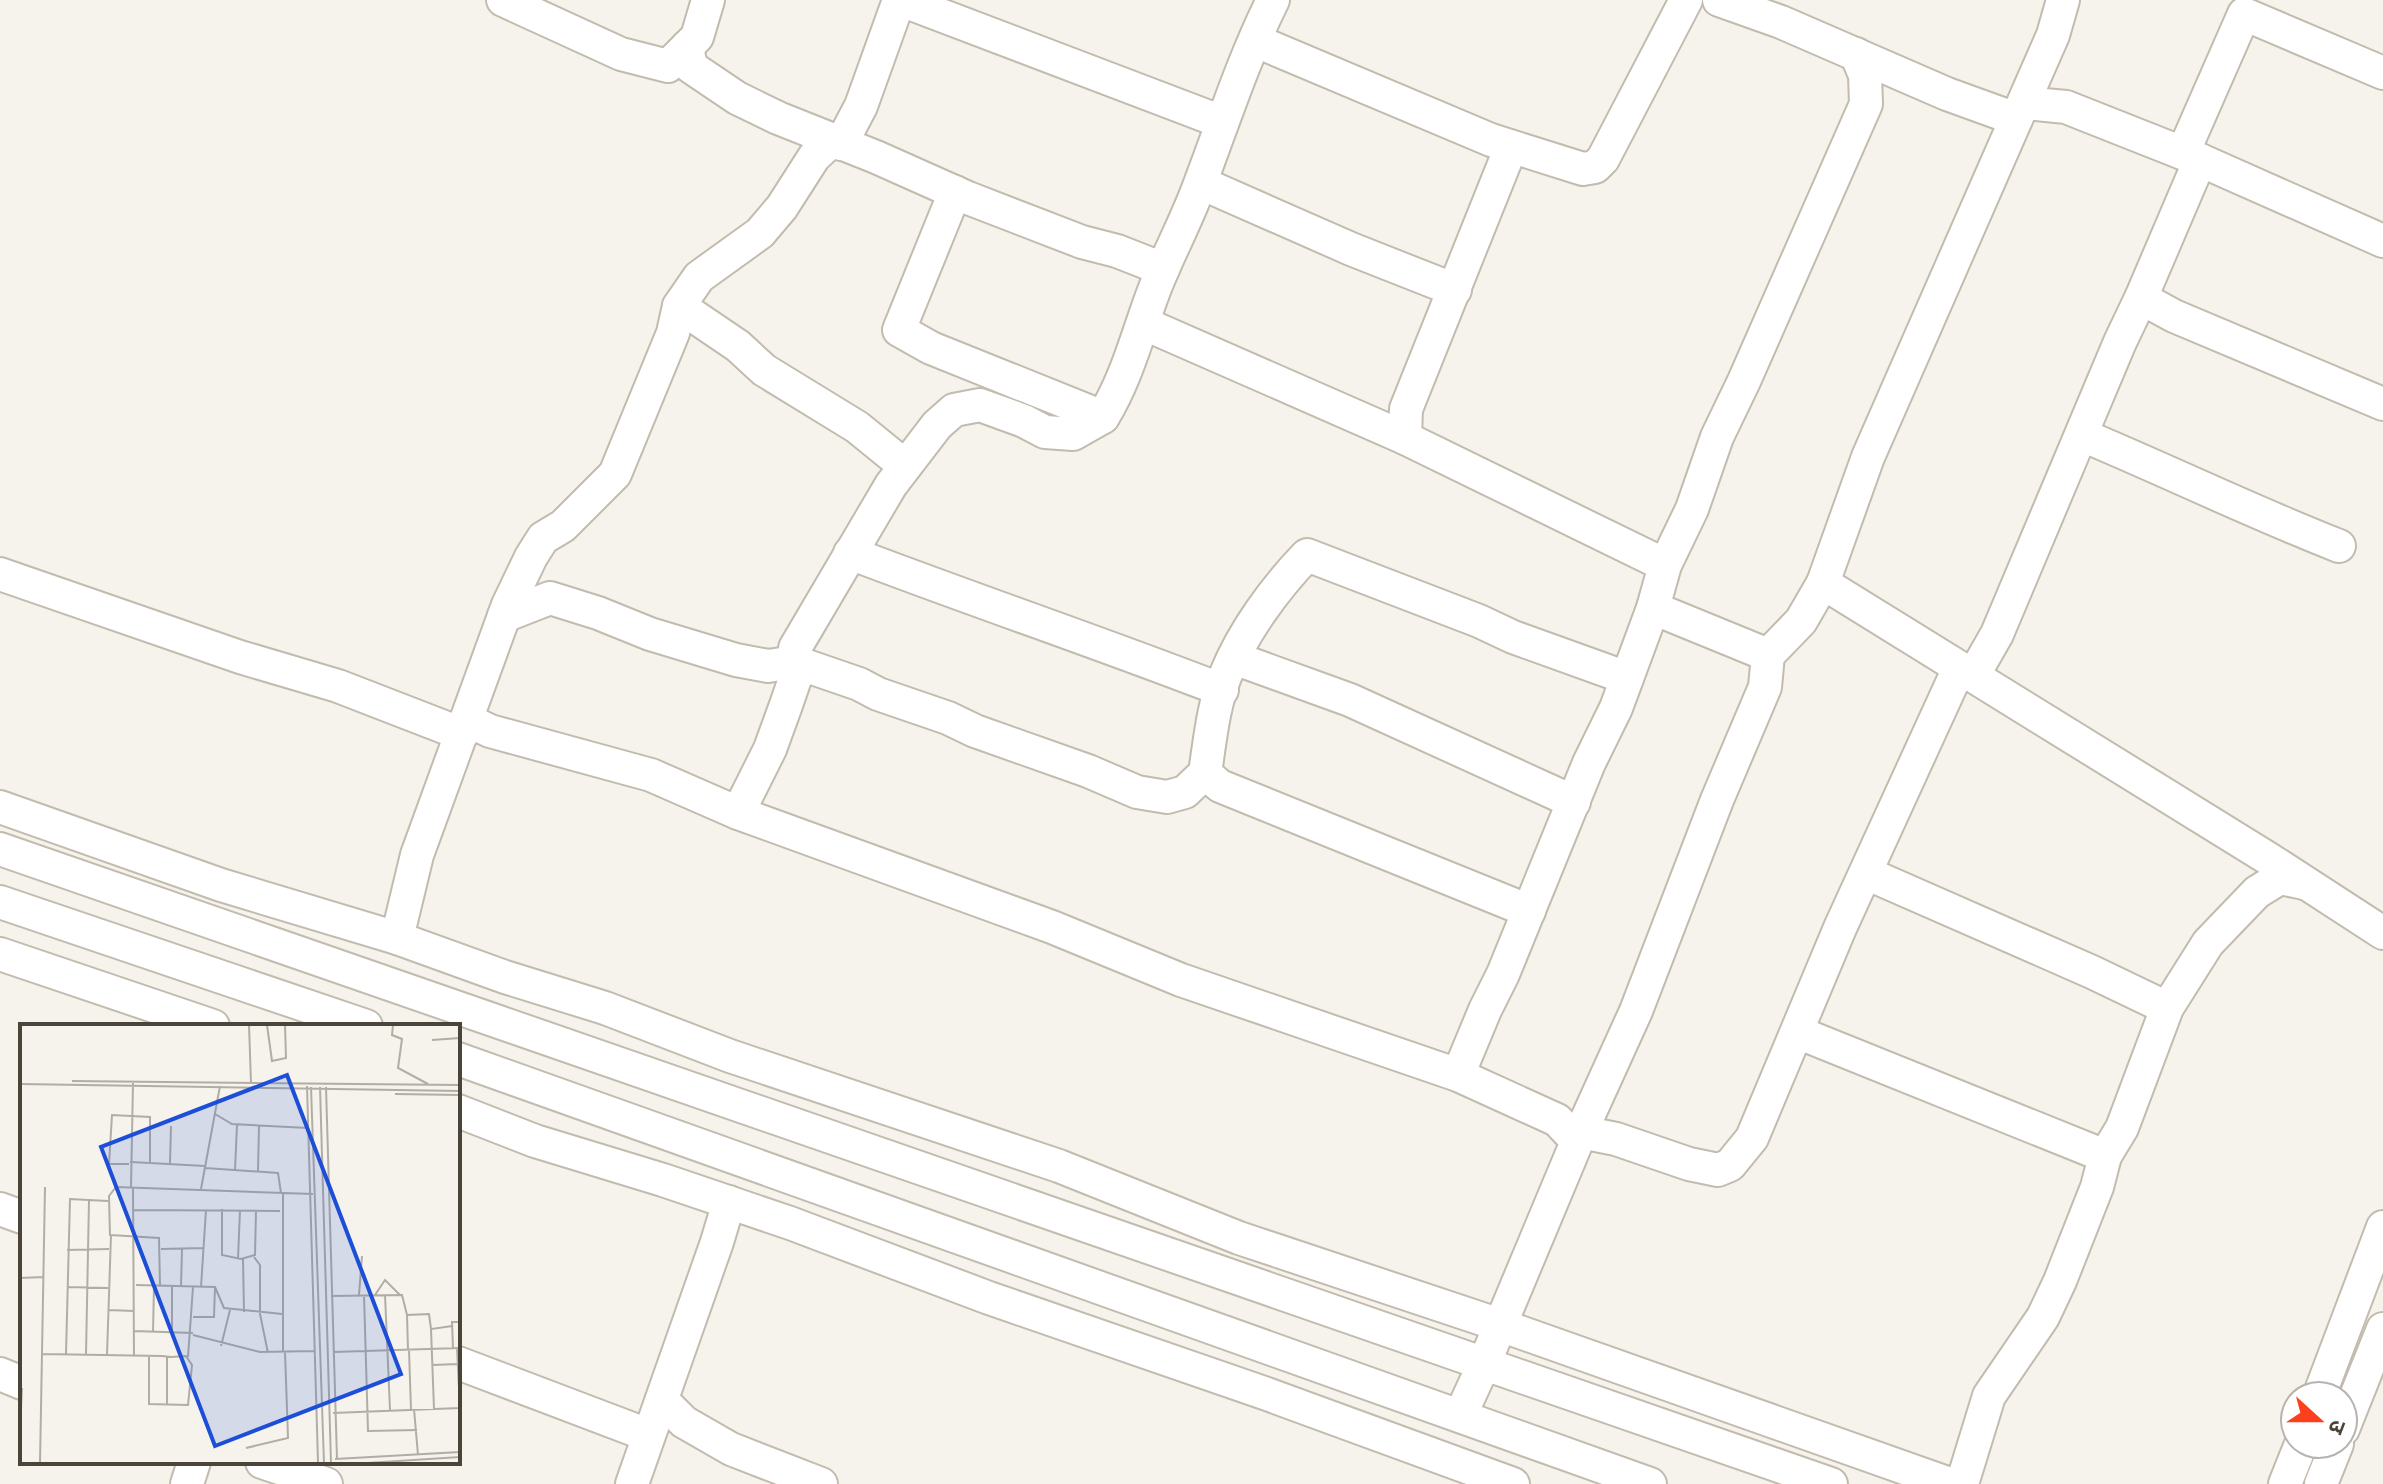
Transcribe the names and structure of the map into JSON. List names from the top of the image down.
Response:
{
  "north": "right"
}
